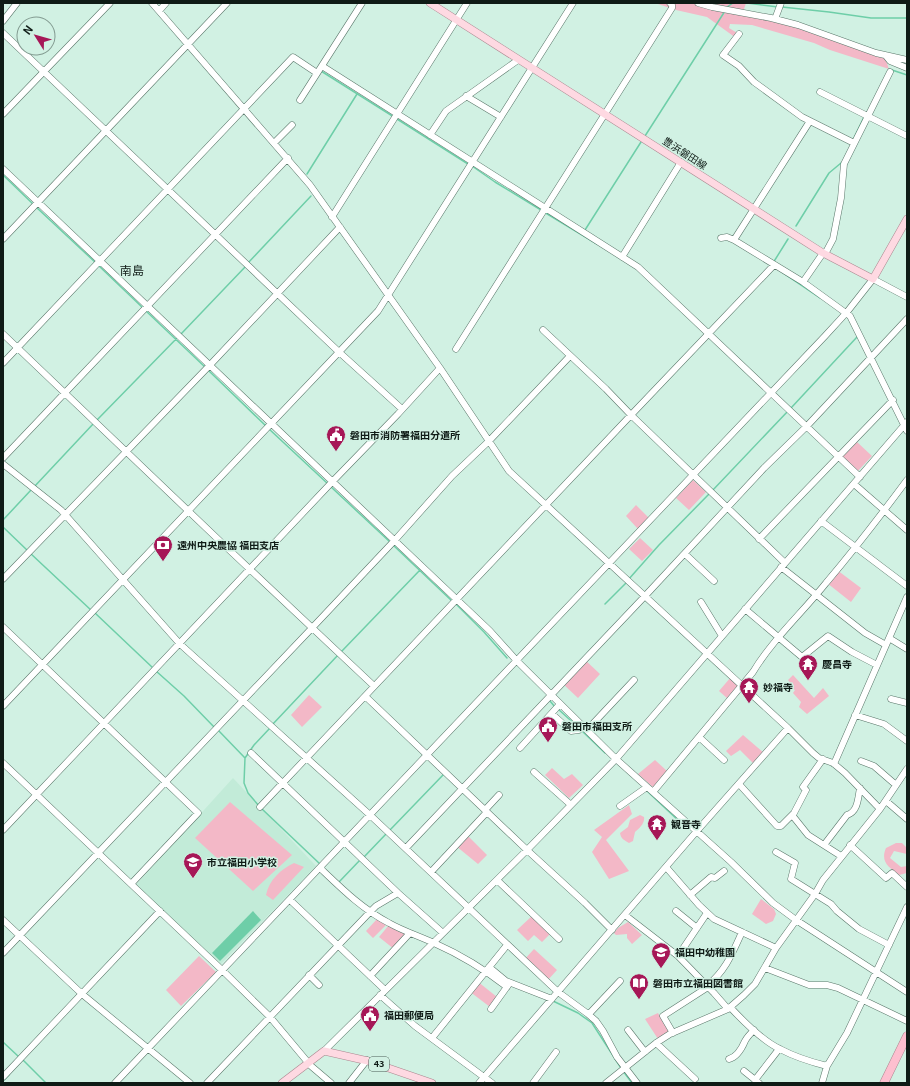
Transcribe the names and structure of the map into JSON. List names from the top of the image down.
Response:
{
  "streets": {
    "main road": ["豊浜磐田線", "43"]
  },
  "districts": ["南島"],
  "places": {
    "public building": ["磐田市消防署福田分遣所", "磐田市福田支所", "福田郵便局"],
    "bank": ["遠州中央農協 福田支店"],
    "temple": ["慶昌寺", "妙福寺", "観音寺"],
    "school or university": ["市立福田小学校", "福田中幼稚園"],
    "library": ["磐田市立福田図書館"]
  },
  "north": "top left"
}
